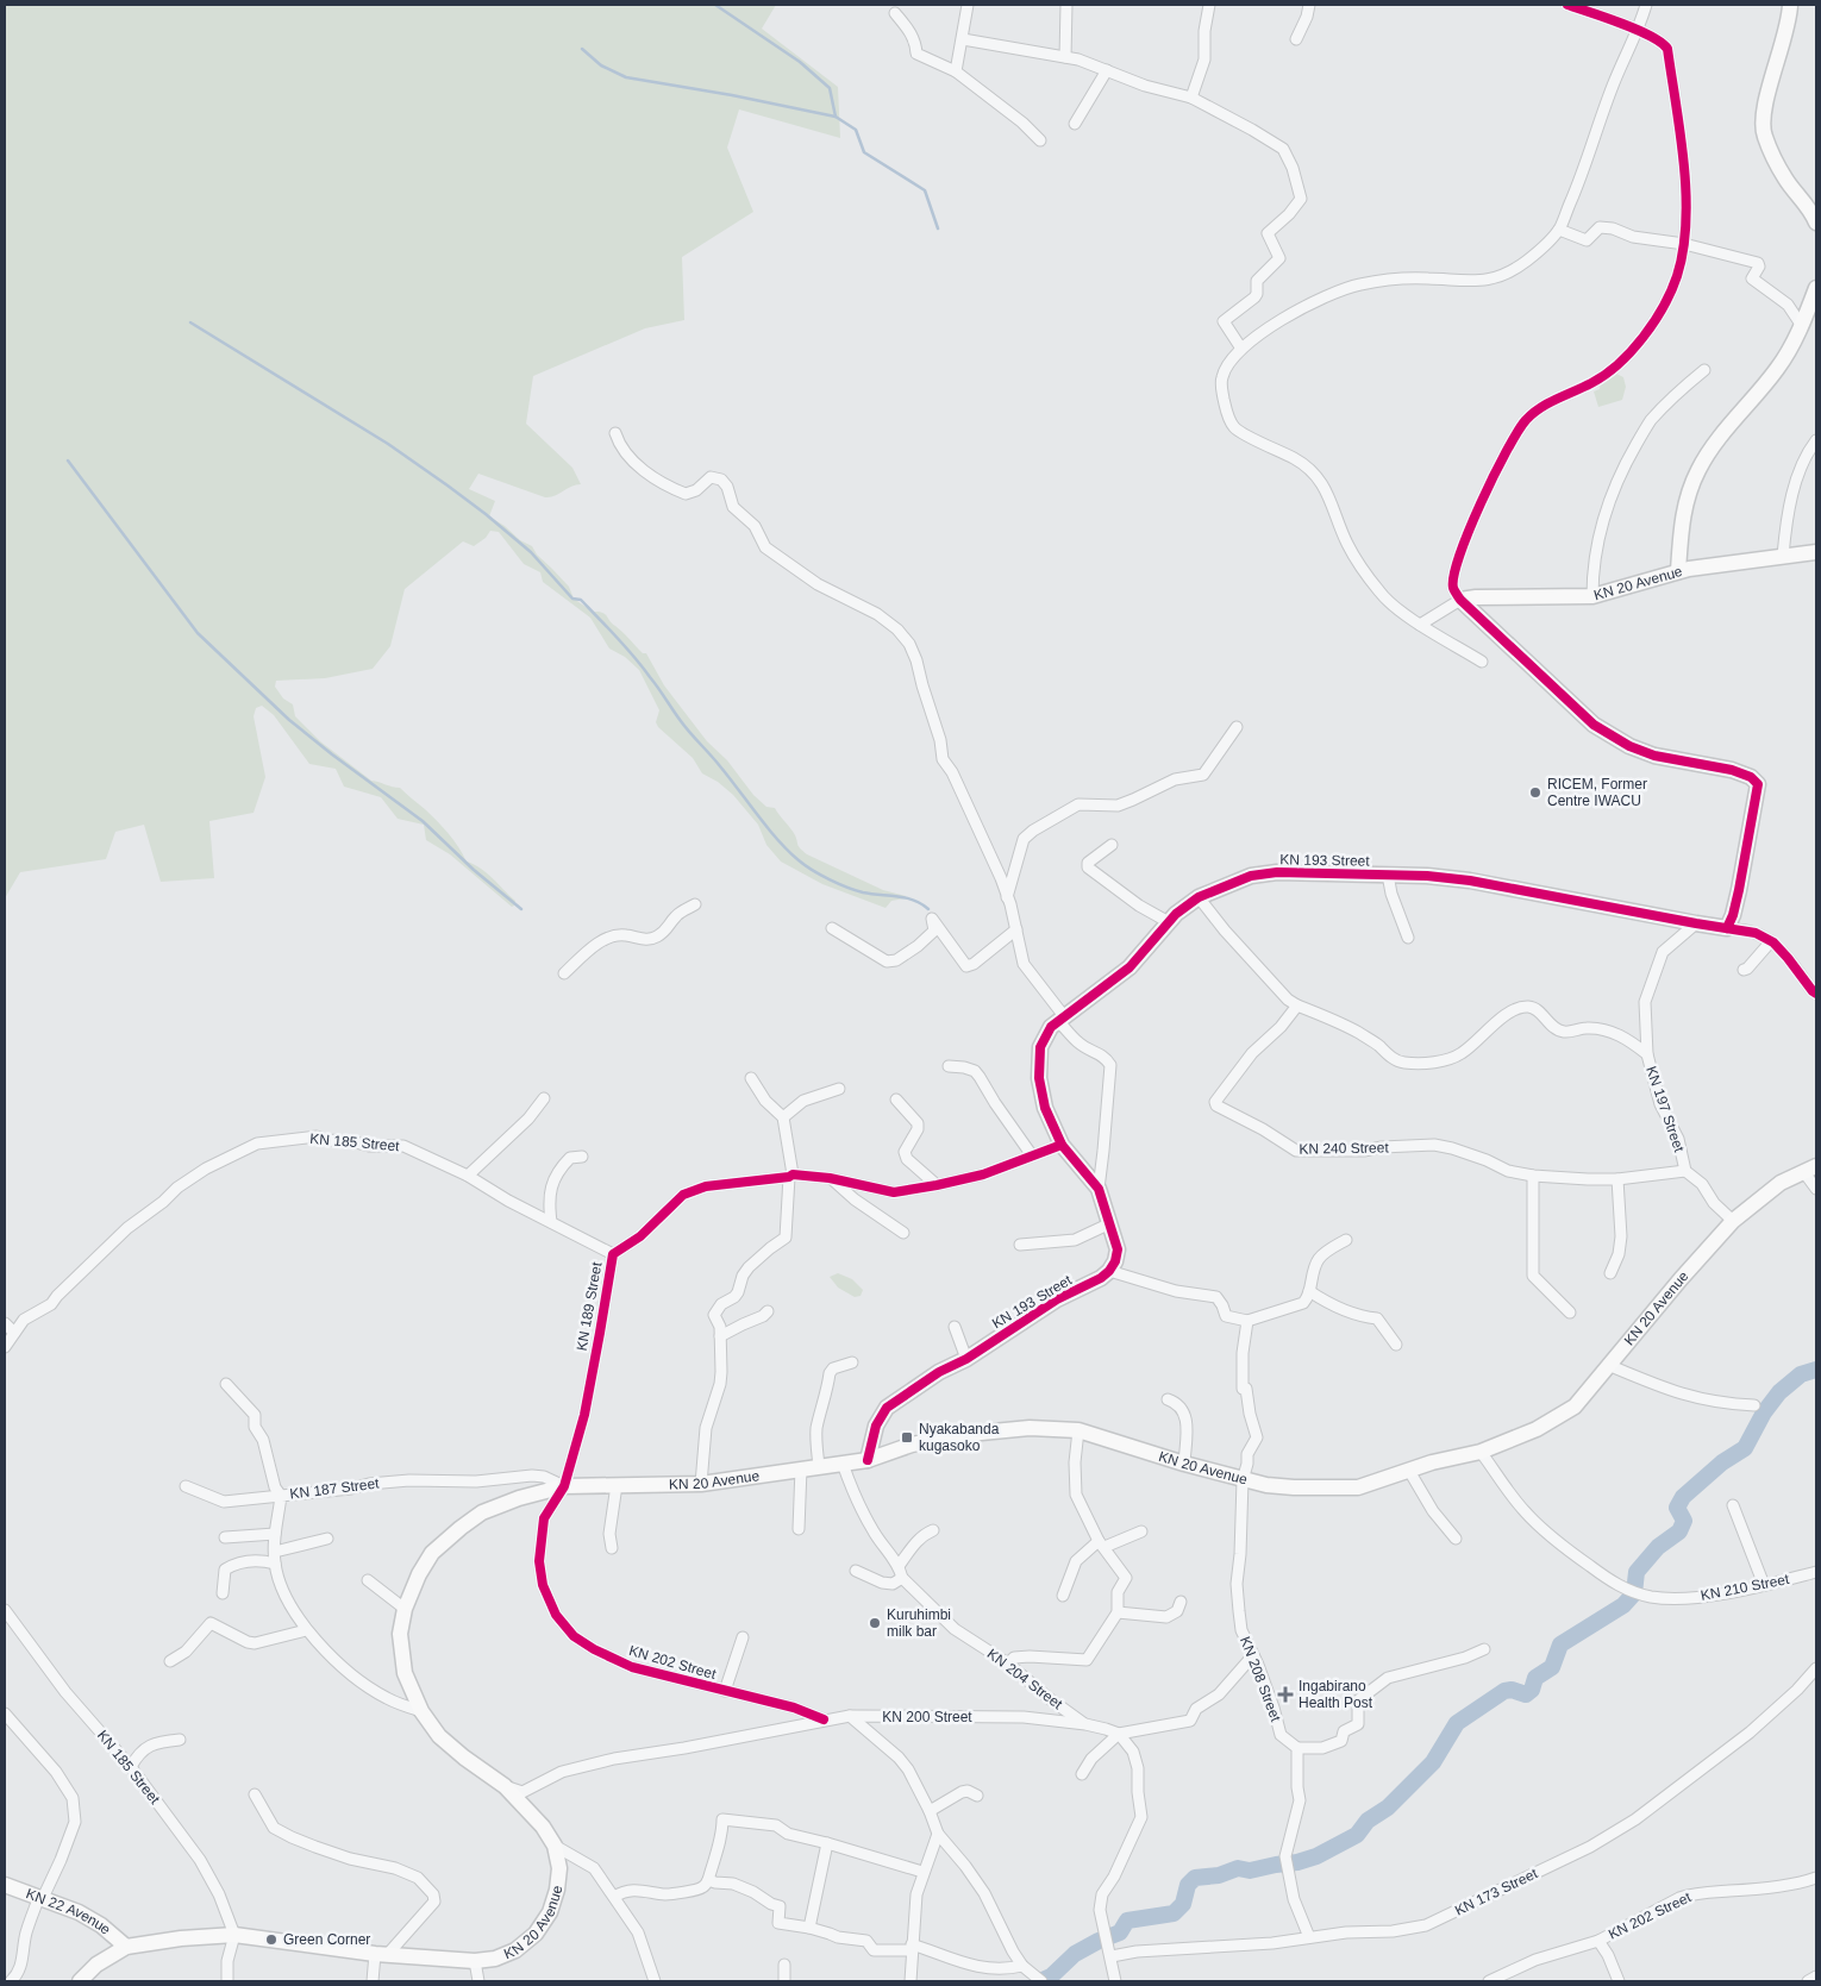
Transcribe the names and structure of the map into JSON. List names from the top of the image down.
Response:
{
  "streets": {
    "street": [
      "KN 20 Avenue",
      "KN 193 Street",
      "KN 197 Street",
      "KN 185 Street",
      "KN 240 Street",
      "KN 189 Street",
      "KN 187 Street",
      "KN 210 Street",
      "KN 202 Street",
      "KN 204 Street",
      "KN 208 Street",
      "KN 200 Street",
      "KN 173 Street",
      "KN 22 Avenue"
    ]
  },
  "crossings": [
    ["KN 20 Avenue", "KN 193 Street"],
    ["KN 20 Avenue", "KN 197 Street"],
    ["KN 20 Avenue", "KN 185 Street"],
    ["KN 20 Avenue", "KN 189 Street"],
    ["KN 20 Avenue", "KN 187 Street"],
    ["KN 20 Avenue", "KN 210 Street"],
    ["KN 20 Avenue", "KN 202 Street"],
    ["KN 20 Avenue", "KN 208 Street"],
    ["KN 20 Avenue", "KN 200 Street"],
    ["KN 20 Avenue", "KN 22 Avenue"],
    ["KN 193 Street", "KN 197 Street"],
    ["KN 193 Street", "KN 189 Street"],
    ["KN 197 Street", "KN 240 Street"],
    ["KN 185 Street", "KN 189 Street"],
    ["KN 189 Street", "KN 187 Street"],
    ["KN 189 Street", "KN 202 Street"],
    ["KN 187 Street", "KN 202 Street"],
    ["KN 202 Street", "KN 200 Street"],
    ["KN 204 Street", "KN 200 Street"]
  ],
  "places": {
    "other": ["RICEM, Former Centre IWACU", "Kuruhimbi milk bar", "Green Corner"],
    "transit": ["Nyakabanda kugasoko"],
    "health": ["Ingabirano Health Post"]
  }
}
